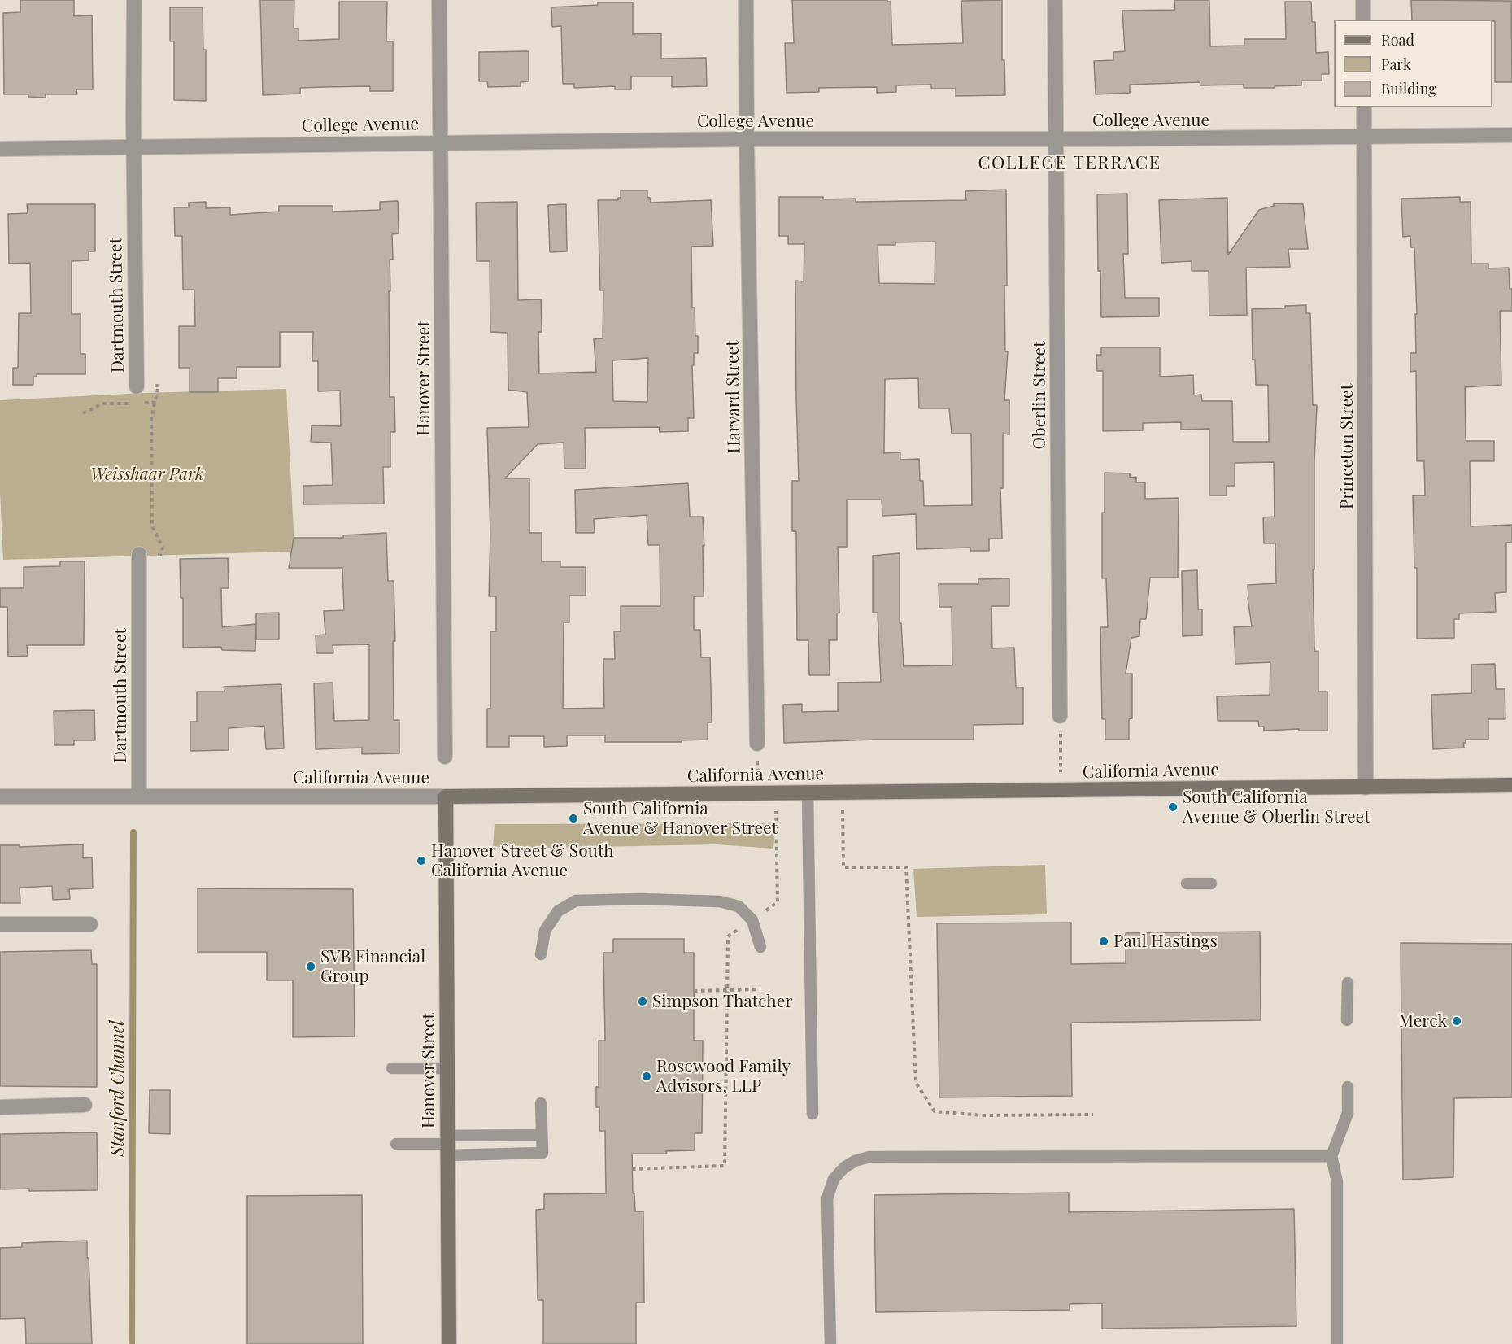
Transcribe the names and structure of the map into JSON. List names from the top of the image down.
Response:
{
  "streets": {
    "street": [
      "College Avenue",
      "Dartmouth Street",
      "Hanover Street",
      "Oberlin Street",
      "Harvard Street",
      "Princeton Street",
      "California Avenue"
    ]
  },
  "crossings": [
    ["College Avenue", "Dartmouth Street"],
    ["College Avenue", "Hanover Street"],
    ["College Avenue", "Oberlin Street"],
    ["College Avenue", "Harvard Street"],
    ["College Avenue", "Princeton Street"],
    ["Dartmouth Street", "California Avenue"],
    ["Hanover Street", "California Avenue"],
    ["Princeton Street", "California Avenue"]
  ],
  "districts": ["COLLEGE TERRACE"],
  "water": ["Stanford Channel"],
  "parks": ["Weisshaar Park"],
  "places": [
    "South California Avenue & Oberlin Street",
    "South California Avenue & Hanover Street",
    "Hanover Street & South California Avenue",
    "Paul Hastings",
    "SVB Financial Group",
    "Simpson Thatcher",
    "Merck",
    "Rosewood Family Advisors, LLP"
  ],
  "legend": ["Road", "Park", "Building"]
}
